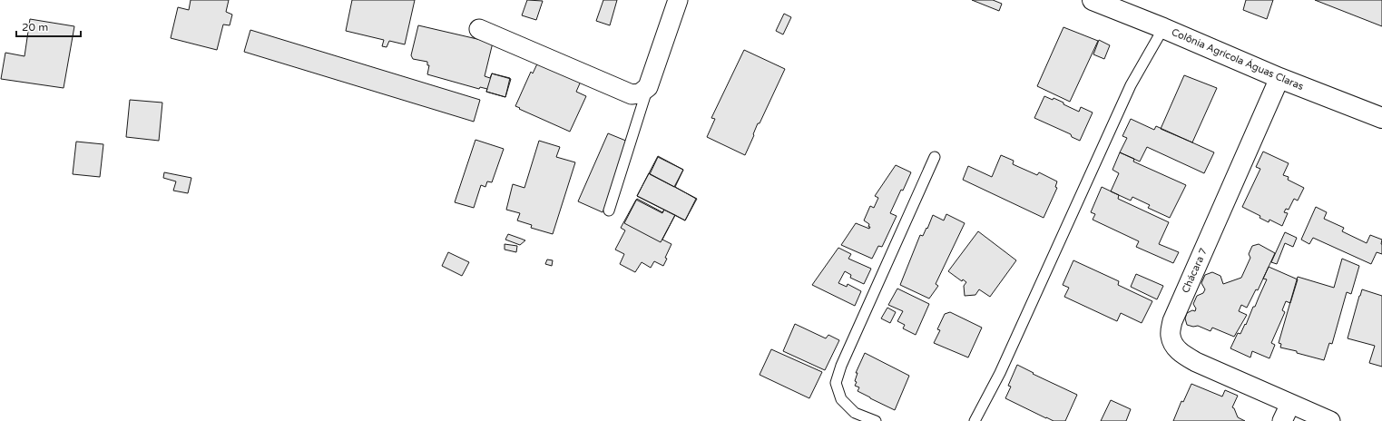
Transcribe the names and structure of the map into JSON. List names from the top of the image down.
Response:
{
  "streets": {
    "main road": ["Colônia Agrícola Águas Claras"],
    "street": ["Chácara 7"]
  },
  "crossings": [
    ["Colônia Agrícola Águas Claras", "Chácara 7"]
  ],
  "scale_bar": "20 m"
}
